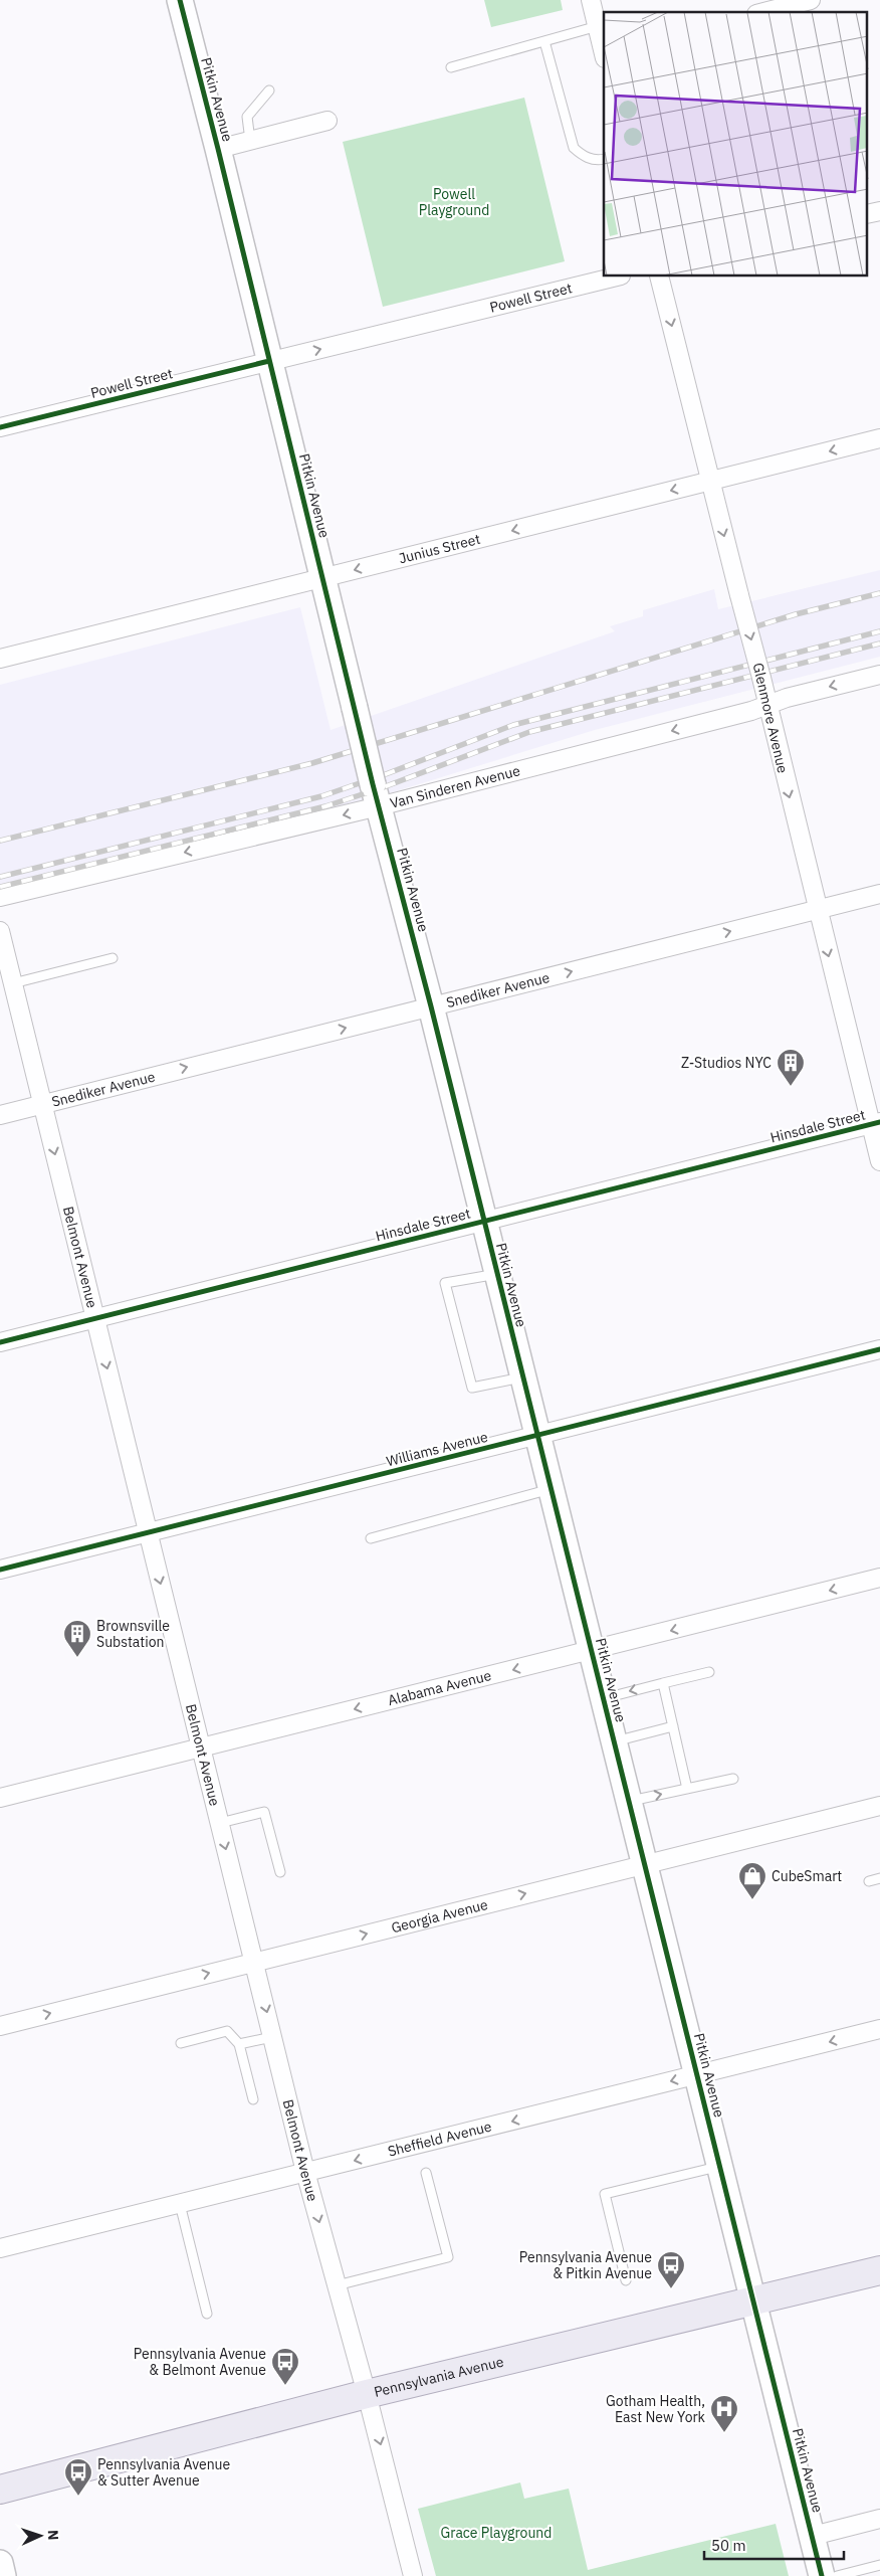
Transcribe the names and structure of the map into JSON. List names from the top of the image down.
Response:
{
  "streets": {
    "main road": ["Pennsylvania Avenue"],
    "street": [
      "Pitkin Avenue",
      "Powell Street",
      "Junius Street",
      "Glenmore Avenue",
      "Van Sinderen Avenue",
      "Snediker Avenue",
      "Hinsdale Street",
      "Belmont Avenue",
      "Williams Avenue",
      "Alabama Avenue",
      "Georgia Avenue",
      "Sheffield Avenue"
    ]
  },
  "crossings": [
    ["Pitkin Avenue", "Powell Street"],
    ["Pitkin Avenue", "Junius Street"],
    ["Pitkin Avenue", "Van Sinderen Avenue"],
    ["Pitkin Avenue", "Snediker Avenue"],
    ["Pitkin Avenue", "Hinsdale Street"],
    ["Pitkin Avenue", "Williams Avenue"],
    ["Pitkin Avenue", "Alabama Avenue"],
    ["Pitkin Avenue", "Georgia Avenue"],
    ["Pitkin Avenue", "Sheffield Avenue"],
    ["Pitkin Avenue", "Pennsylvania Avenue"],
    ["Junius Street", "Glenmore Avenue"],
    ["Glenmore Avenue", "Van Sinderen Avenue"],
    ["Glenmore Avenue", "Snediker Avenue"],
    ["Glenmore Avenue", "Hinsdale Street"],
    ["Snediker Avenue", "Belmont Avenue"],
    ["Hinsdale Street", "Belmont Avenue"],
    ["Belmont Avenue", "Williams Avenue"],
    ["Belmont Avenue", "Alabama Avenue"],
    ["Belmont Avenue", "Georgia Avenue"],
    ["Belmont Avenue", "Sheffield Avenue"],
    ["Belmont Avenue", "Pennsylvania Avenue"]
  ],
  "one_way": [
    "Powell Street",
    "Junius Street",
    "Glenmore Avenue",
    "Van Sinderen Avenue",
    "Snediker Avenue",
    "Belmont Avenue",
    "Alabama Avenue",
    "Georgia Avenue",
    "Sheffield Avenue"
  ],
  "parks": ["Powell Playground", "Grace Playground"],
  "places": {
    "building": ["Z-Studios NYC", "Brownsville Substation"],
    "shop": ["CubeSmart"],
    "bus stop": ["Pennsylvania Avenue & Pitkin Avenue", "Pennsylvania Avenue & Belmont Avenue", "Pennsylvania Avenue & Sutter Avenue"],
    "hospital": ["Gotham Health, East New York"]
  },
  "scale_bar": "50 m",
  "north": "right"
}
